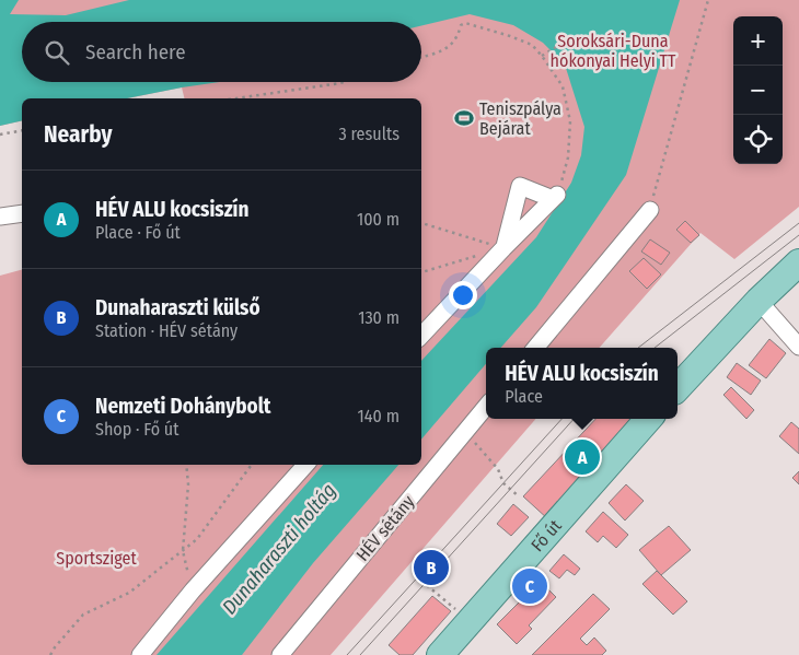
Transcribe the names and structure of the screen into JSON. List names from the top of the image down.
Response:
{
  "streets": {
    "main road": ["Fő út"],
    "street": ["HÉV sétány"]
  },
  "water": ["Dunaharaszti holtág"],
  "parks": ["Soroksári-Duna hókonyai Helyi TT", "Sportsziget"],
  "places": {
    "sports": ["Teniszpálya Bejárat"]
  },
  "page": {
    "map_buttons": ["+", "−"],
    "search": "Search here",
    "heading": ["Nearby", "3 results"],
    "list": [
      {
        "mark": "A",
        "name": "HÉV ALU kocsiszín",
        "note": "Place · Fő út",
        "value": "100 m"
      },
      {
        "mark": "B",
        "name": "Dunaharaszti külső",
        "note": "Station · HÉV sétány",
        "value": "130 m"
      },
      {
        "mark": "C",
        "name": "Nemzeti Dohánybolt",
        "note": "Shop · Fő út",
        "value": "140 m"
      }
    ],
    "popup": ["HÉV ALU kocsiszín", "Place"],
    "pins": ["A", "B", "C"]
  }
}
